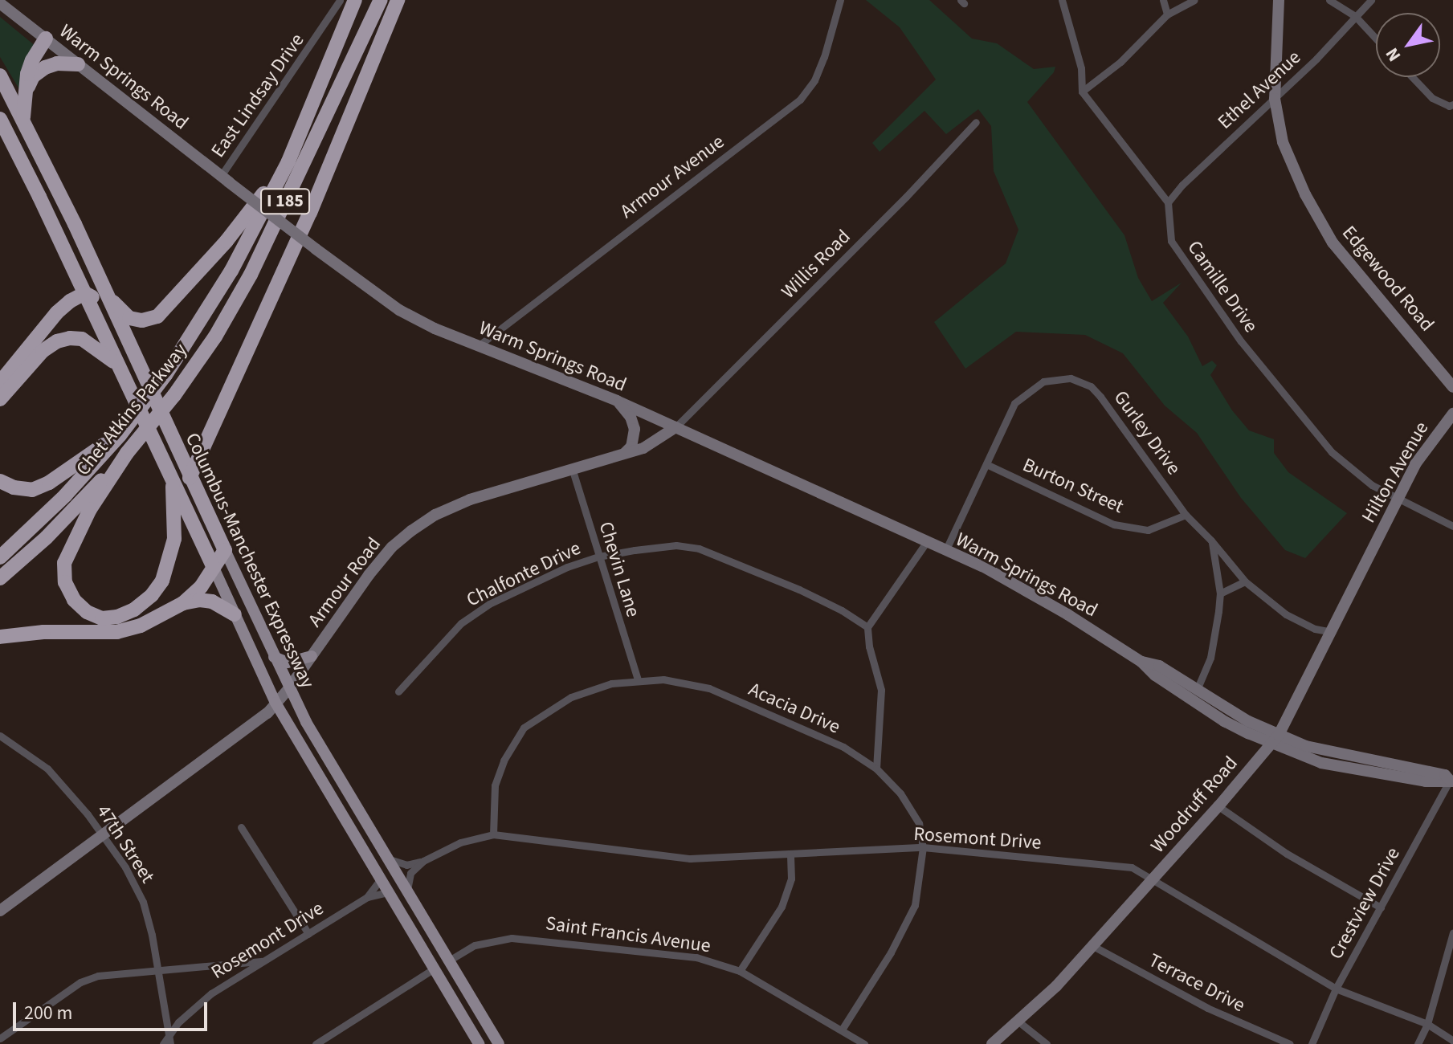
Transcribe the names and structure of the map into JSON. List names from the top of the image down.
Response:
{
  "streets": {
    "highway": ["I 185", "Chet Atkins Parkway", "Columbus-Manchester Expressway"],
    "street": [
      "Warm Springs Road",
      "Ethel Avenue",
      "East Lindsay Drive",
      "Armour Avenue",
      "Willis Road",
      "Edgewood Road",
      "Camille Drive",
      "Gurley Drive",
      "Hilton Avenue",
      "Burton Street",
      "Chevin Lane",
      "Chalfonte Drive",
      "Armour Road",
      "Acacia Drive",
      "Woodruff Road",
      "Rosemont Drive",
      "47th Street",
      "Crestview Drive",
      "Saint Francis Avenue",
      "Terrace Drive"
    ]
  },
  "crossings": [
    ["Warm Springs Road", "East Lindsay Drive"],
    ["Warm Springs Road", "Armour Avenue"],
    ["Warm Springs Road", "Willis Road"],
    ["Warm Springs Road", "Gurley Drive"],
    ["Warm Springs Road", "Armour Road"],
    ["Warm Springs Road", "Woodruff Road"],
    ["Warm Springs Road", "Crestview Drive"],
    ["Ethel Avenue", "Edgewood Road"],
    ["Ethel Avenue", "Camille Drive"],
    ["Willis Road", "Armour Road"],
    ["Camille Drive", "Hilton Avenue"],
    ["Gurley Drive", "Burton Street"],
    ["Gurley Drive", "Woodruff Road"],
    ["Hilton Avenue", "Woodruff Road"],
    ["Columbus-Manchester Expressway", "Armour Road"],
    ["Columbus-Manchester Expressway", "Rosemont Drive"],
    ["Columbus-Manchester Expressway", "Saint Francis Avenue"],
    ["Chevin Lane", "Chalfonte Drive"],
    ["Chevin Lane", "Armour Road"],
    ["Chevin Lane", "Acacia Drive"],
    ["Armour Road", "47th Street"],
    ["Acacia Drive", "Rosemont Drive"],
    ["Acacia Drive", "Saint Francis Avenue"],
    ["Woodruff Road", "Rosemont Drive"],
    ["Woodruff Road", "Terrace Drive"],
    ["Rosemont Drive", "47th Street"],
    ["Rosemont Drive", "Crestview Drive"]
  ],
  "scale_bar": "200 m",
  "north": "bottom left"
}
